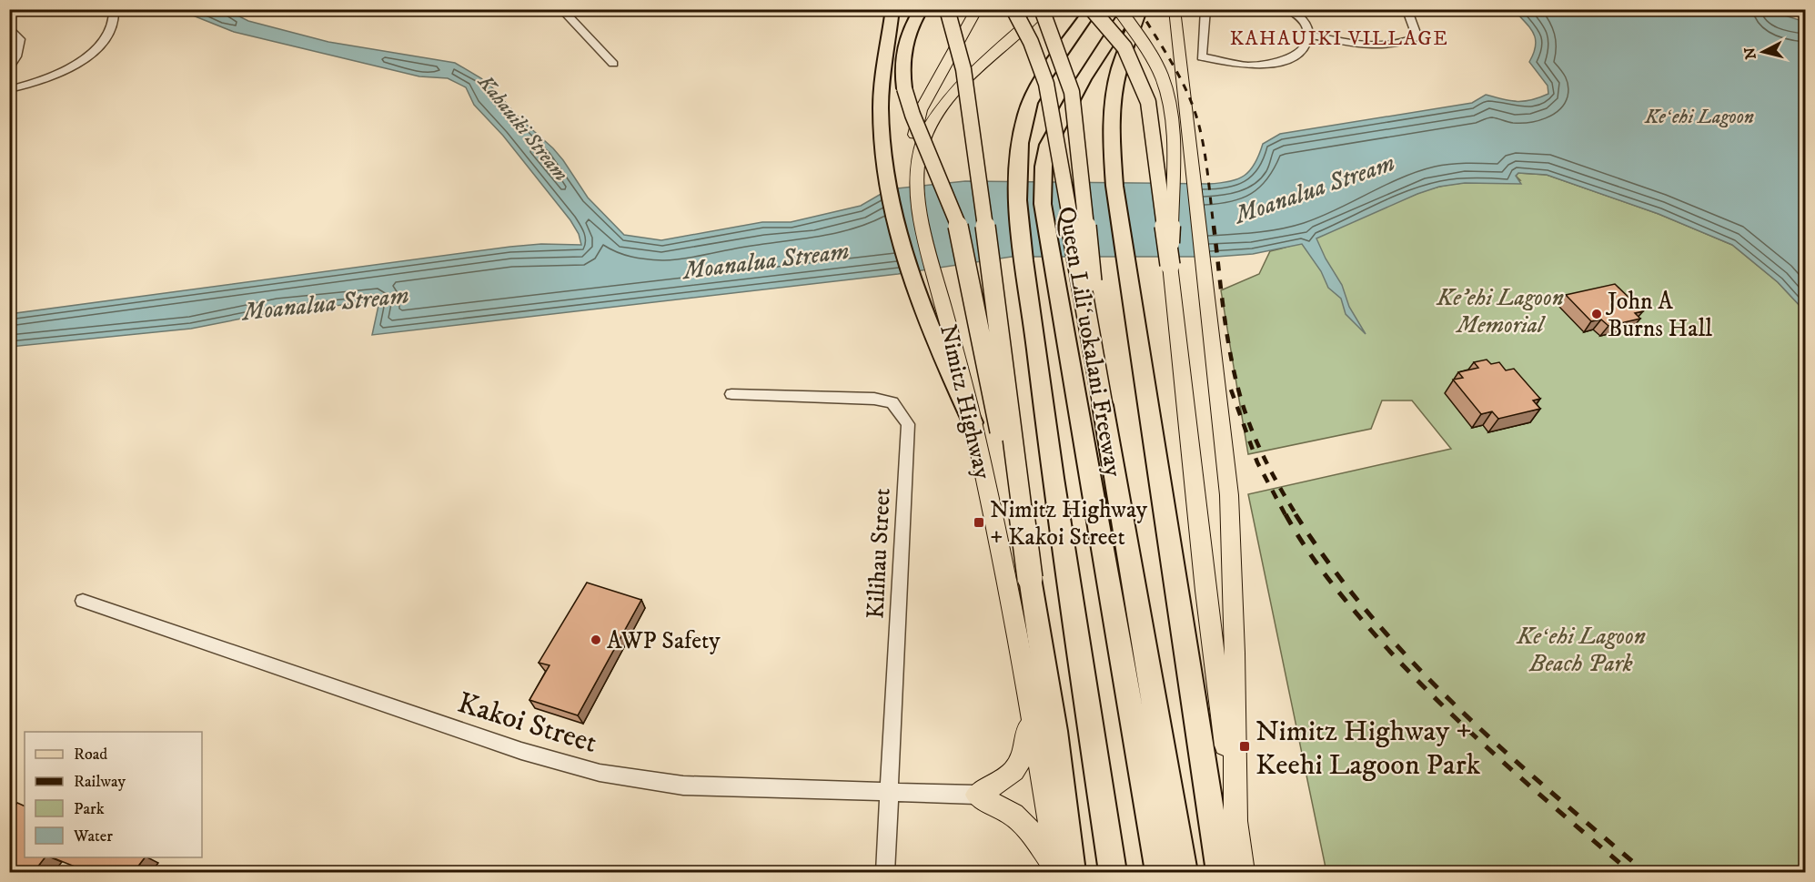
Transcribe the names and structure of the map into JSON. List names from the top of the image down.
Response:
{
  "streets": {
    "highway": ["Queen Liliʻuokalani Freeway"],
    "main road": ["Nimitz Highway"],
    "street": ["Kilihau Street", "Kakoi Street"]
  },
  "crossings": [
    ["Kilihau Street", "Kakoi Street"]
  ],
  "districts": ["KAHAUIKI VILLAGE"],
  "water": ["Keʻehi Lagoon", "Kahauiki Stream", "Moanalua Stream"],
  "parks": ["Ke'ehi Lagoon Memorial", "Keʻehi Lagoon Beach Park"],
  "places": {
    "other": ["John A Burns Hall", "AWP Safety"],
    "transit": ["Nimitz Highway + Kakoi Street", "Nimitz Highway + Keehi Lagoon Park"]
  },
  "legend": [
    "Road",
    "Railway",
    "Park",
    "Water"
  ],
  "north": "left"
}
